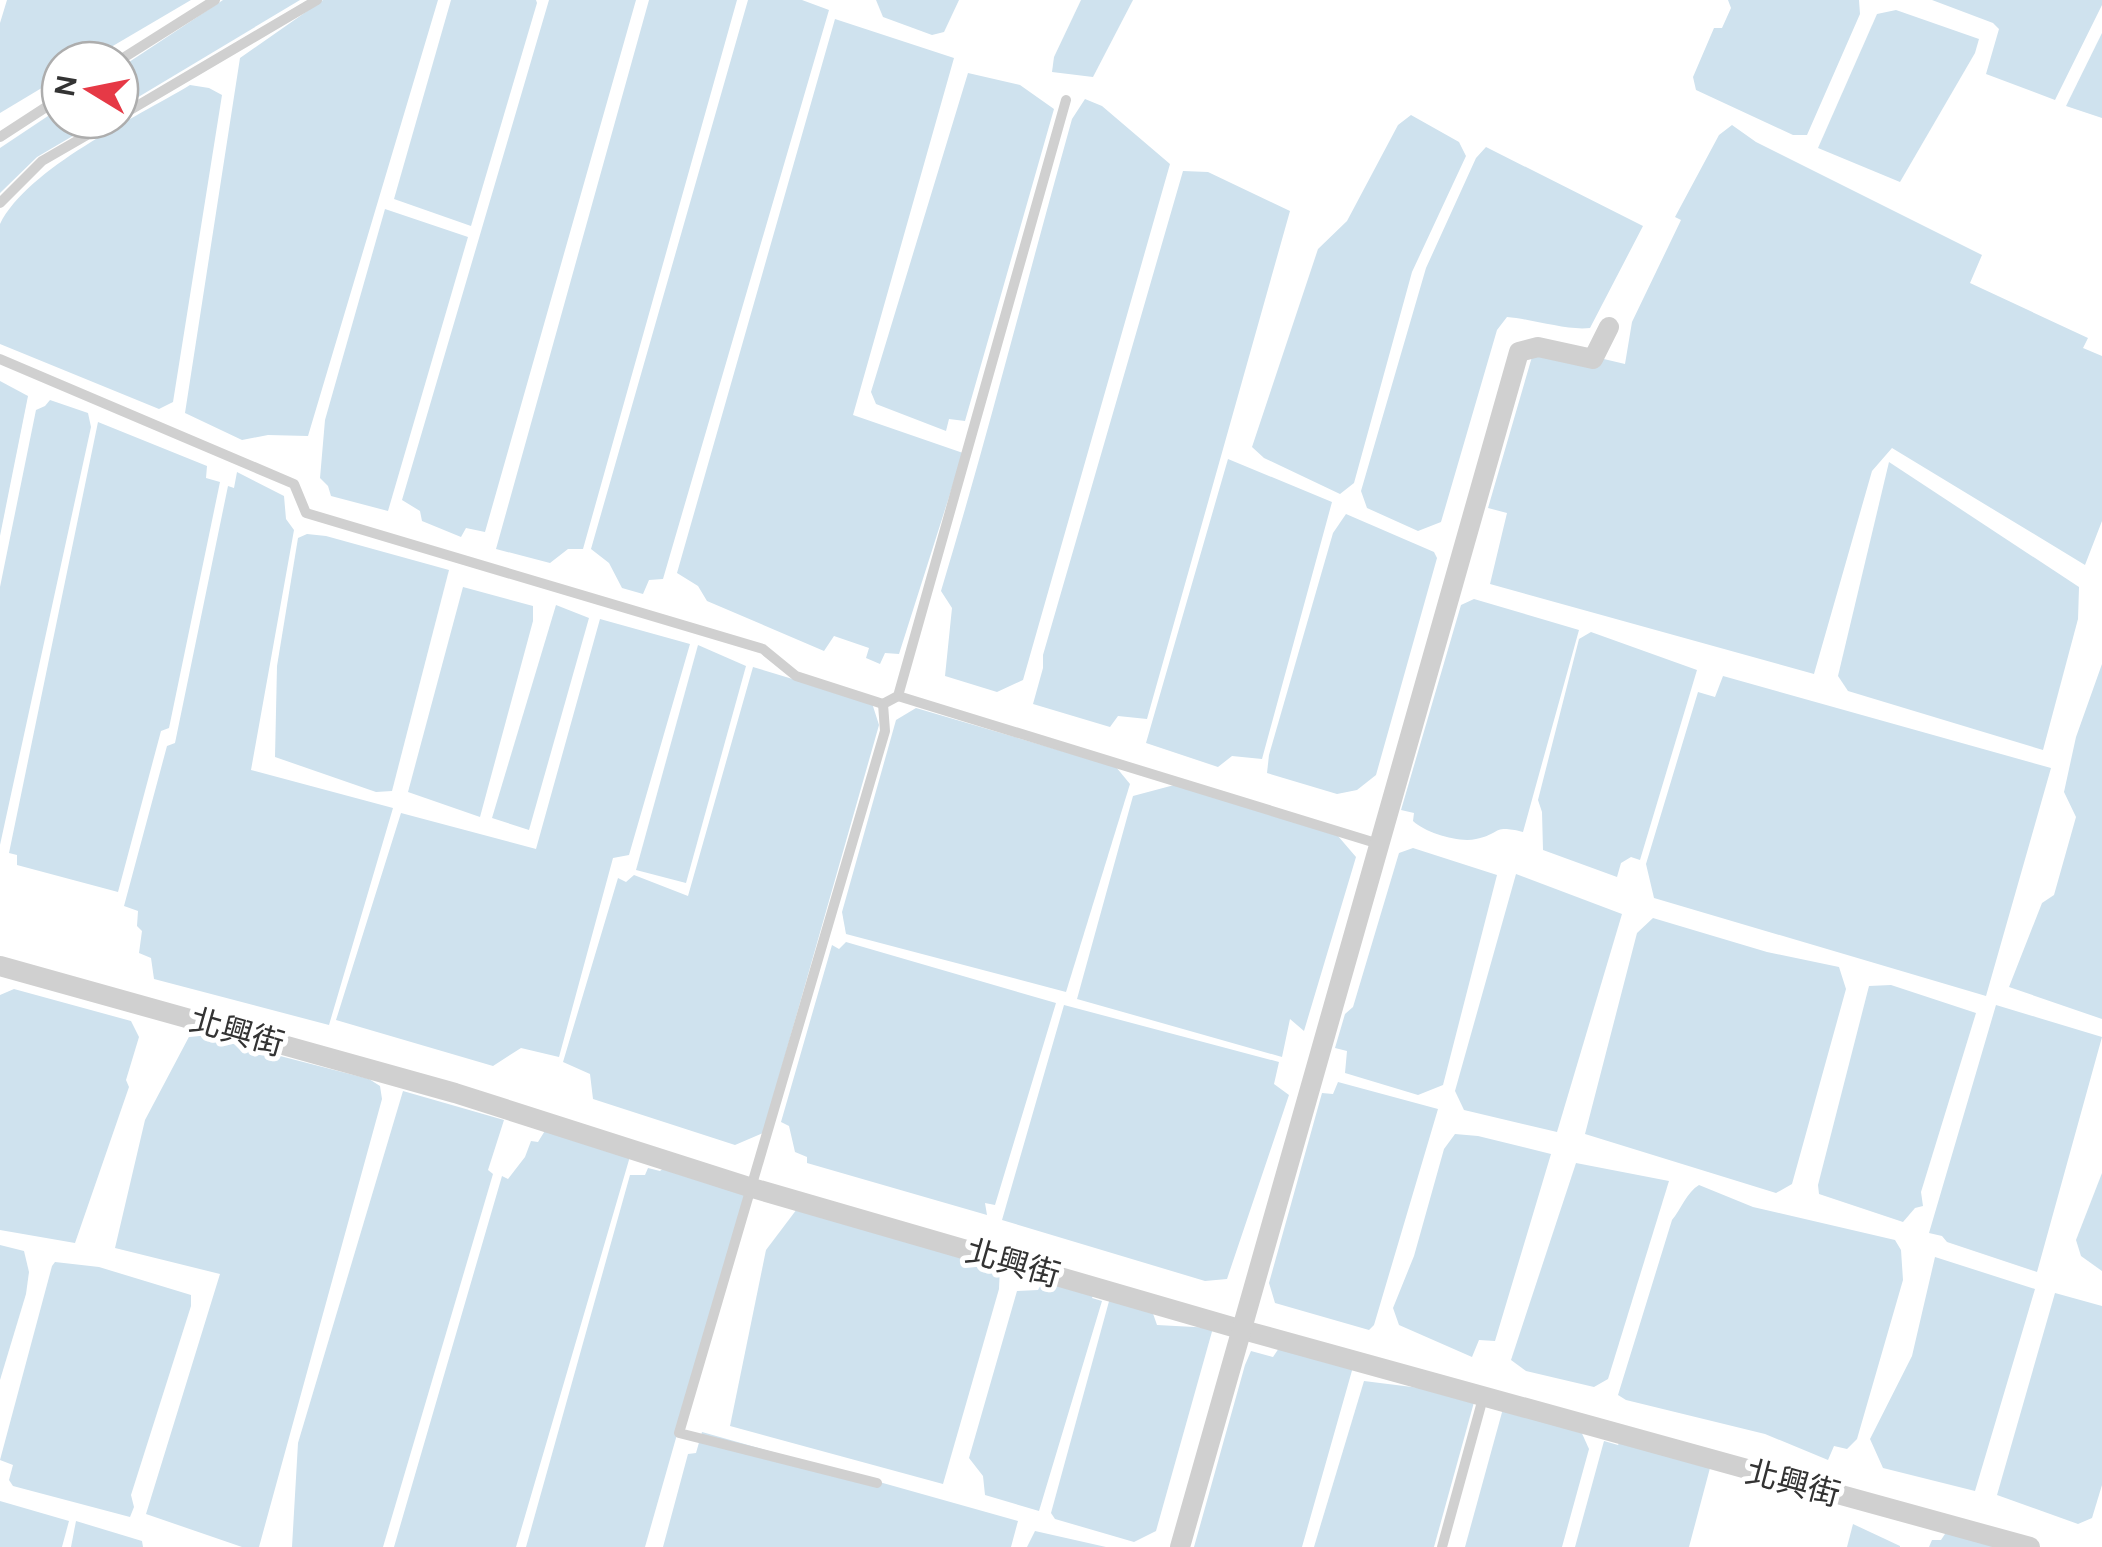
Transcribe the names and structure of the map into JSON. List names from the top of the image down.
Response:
{
  "streets": {
    "street": ["北興街"]
  },
  "north": "left"
}
